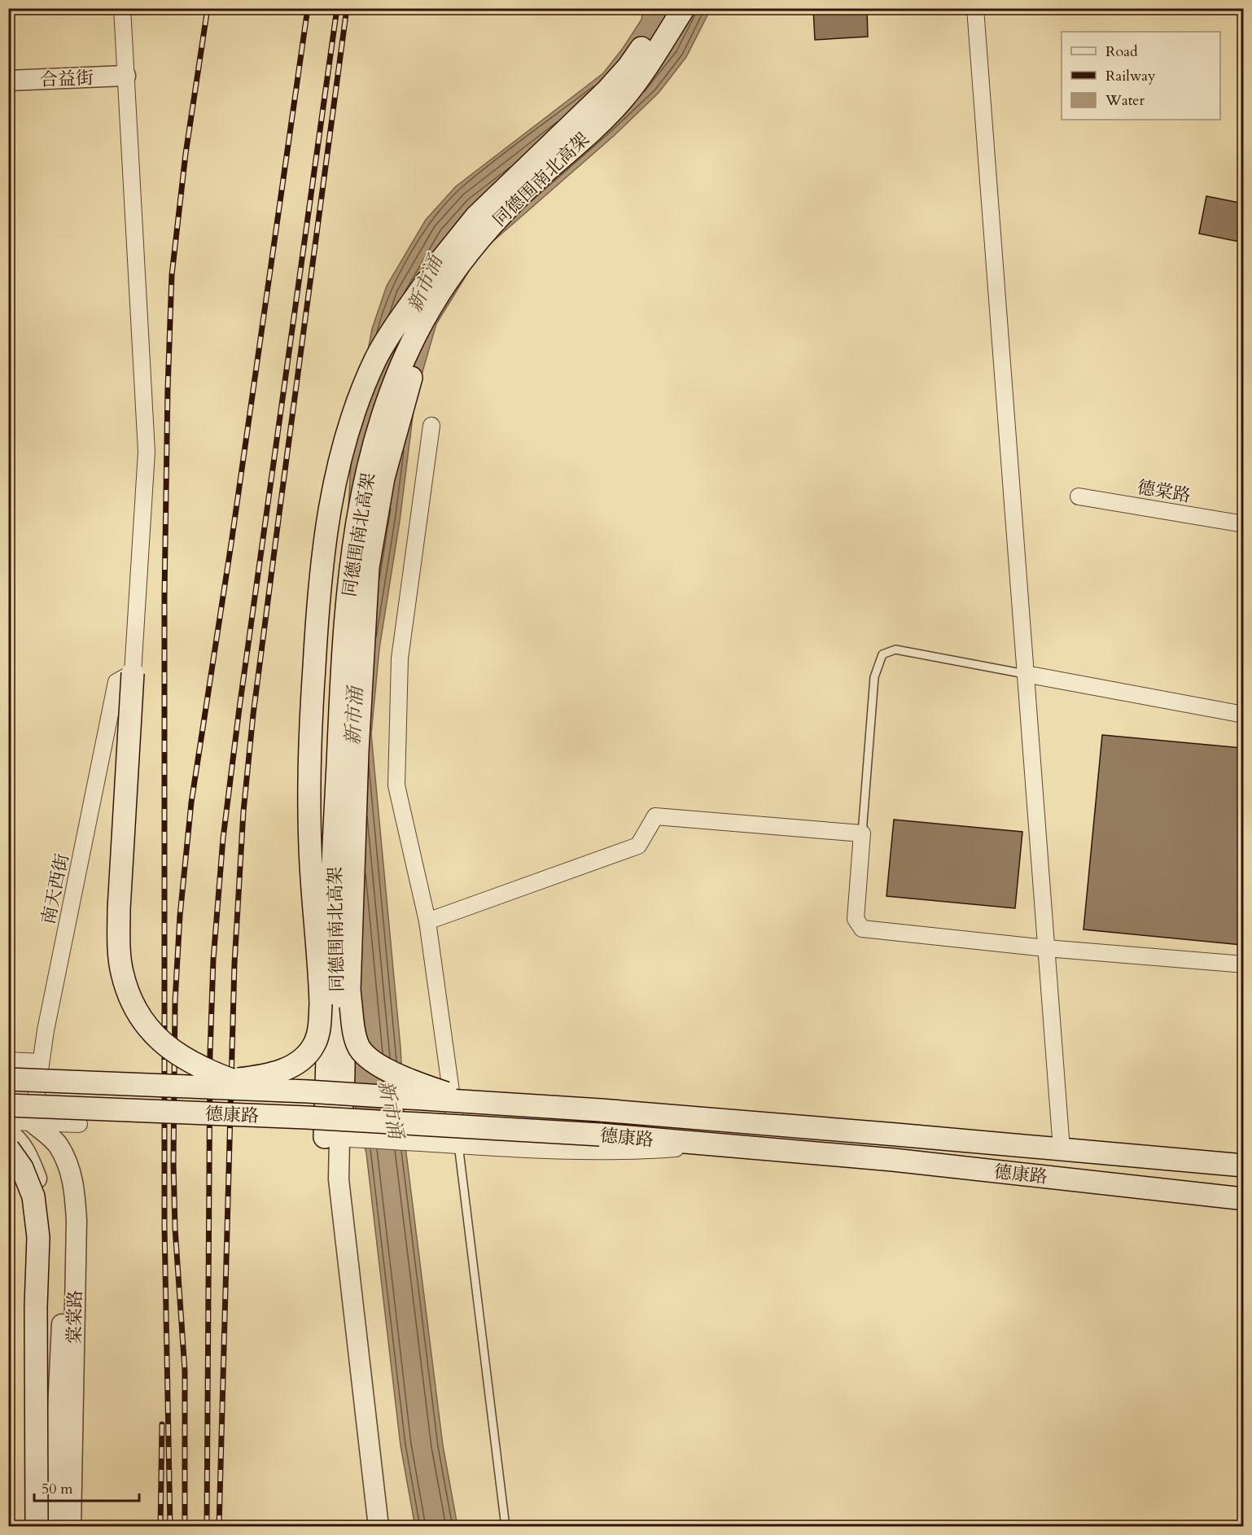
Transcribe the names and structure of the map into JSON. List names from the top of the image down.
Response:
{
  "streets": {
    "main road": ["同德围南北高架", "德康路"],
    "street": [
      "合益街",
      "德棠路",
      "南天西街",
      "棠棠路"
    ]
  },
  "crossings": [
    ["南天西街", "德康路"],
    ["南天西街", "棠棠路"],
    ["德康路", "棠棠路"]
  ],
  "water": ["新市涌"],
  "legend": ["Road", "Railway", "Water"],
  "scale_bar": "50 m"
}
